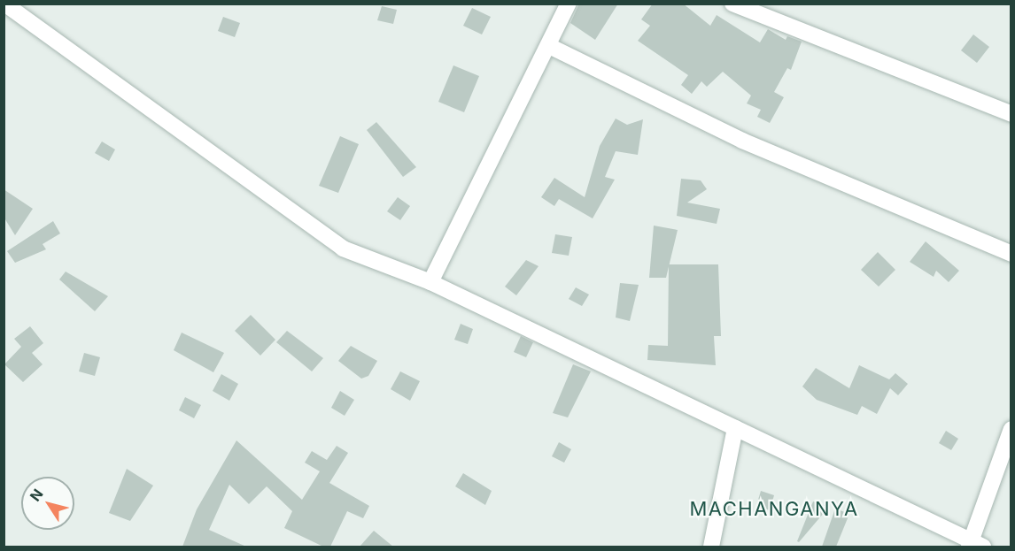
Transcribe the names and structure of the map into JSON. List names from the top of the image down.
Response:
{
  "districts": ["MACHANGANYA"],
  "north": "top left"
}
